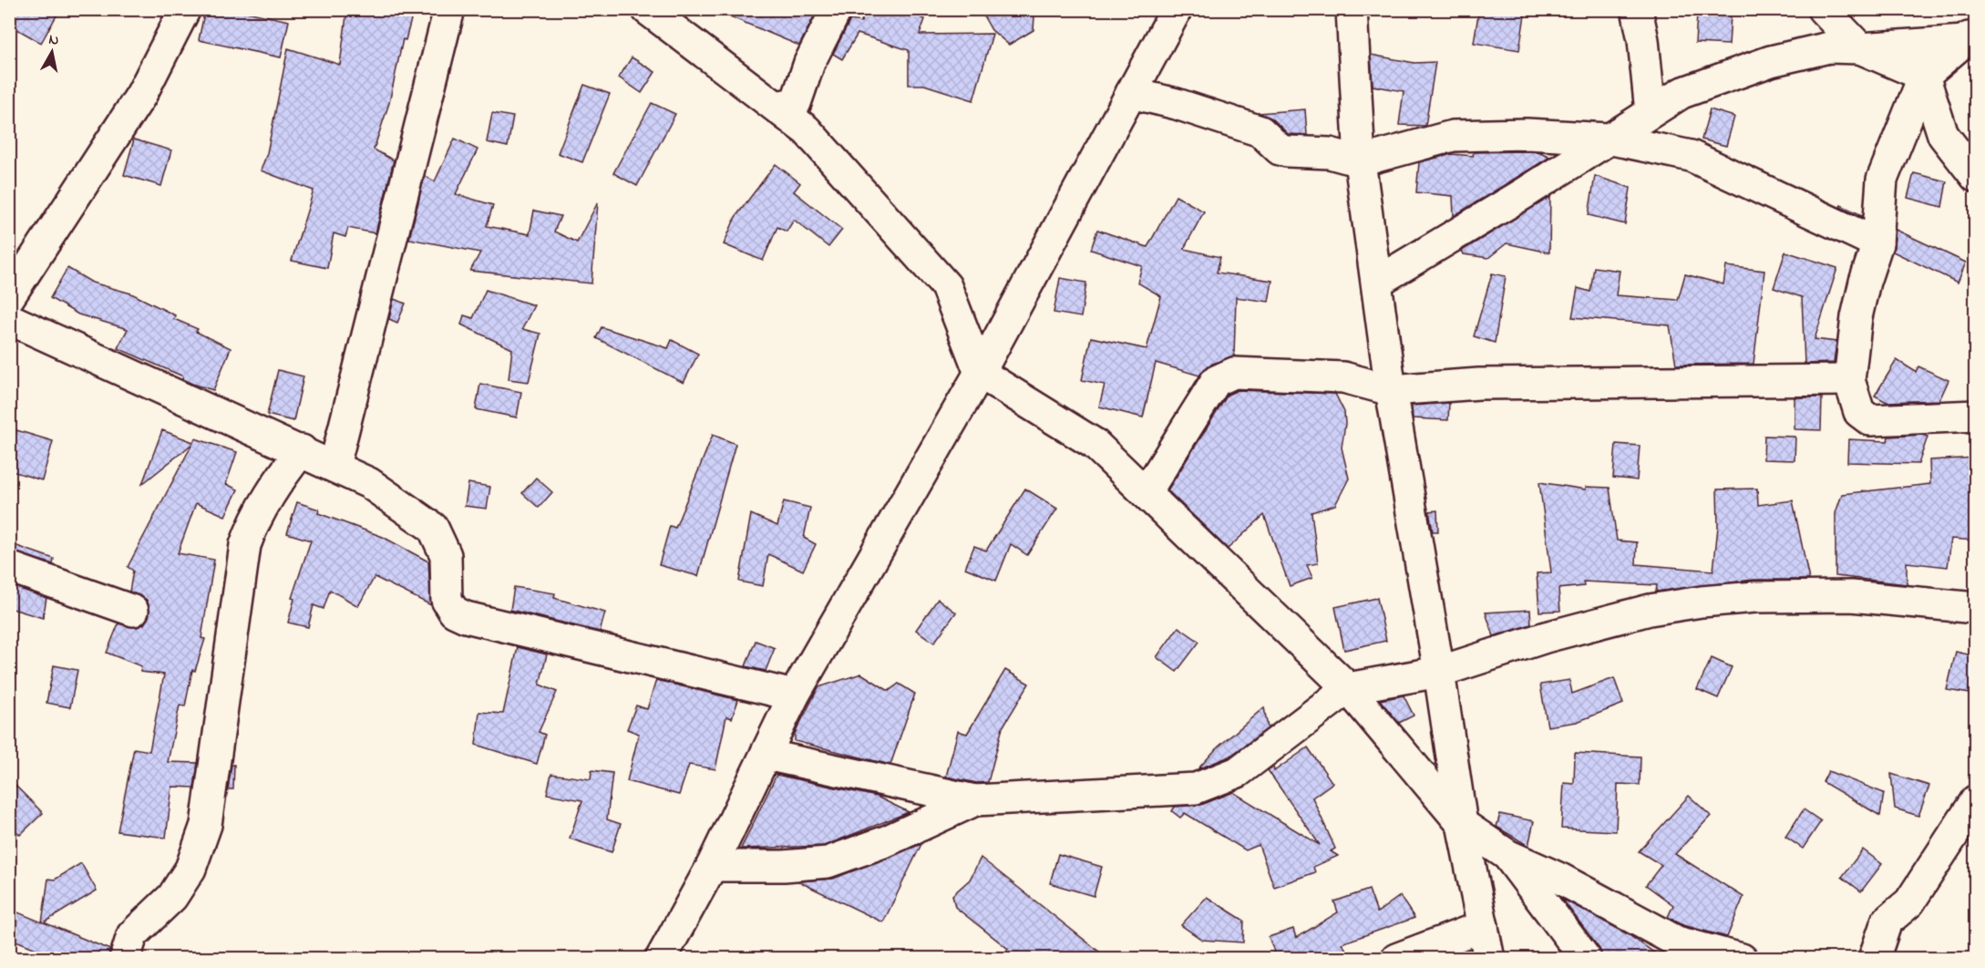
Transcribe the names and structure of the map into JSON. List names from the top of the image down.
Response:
{
  "north": "top"
}
